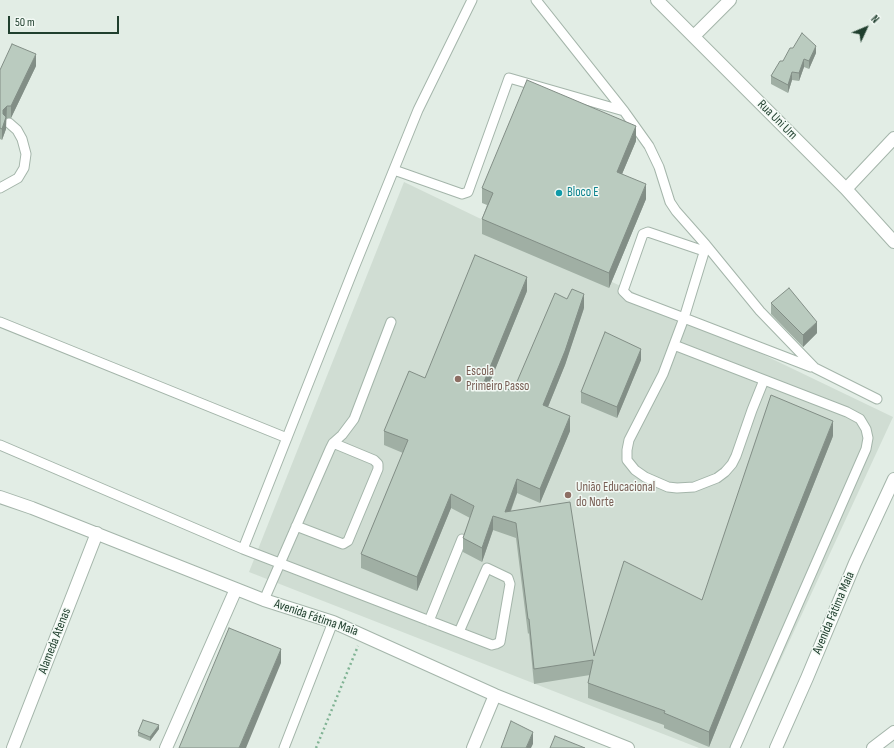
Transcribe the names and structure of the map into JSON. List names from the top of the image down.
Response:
{
  "streets": {
    "street": ["Rua Uni Um", "Avenida Fátima Maia", "Alameda Atenas"]
  },
  "crossings": [
    ["Avenida Fátima Maia", "Alameda Atenas"]
  ],
  "places": ["Bloco E", "Escola Primeiro Passo", "União Educacional do Norte"],
  "scale_bar": "50 m",
  "north": "top right"
}
